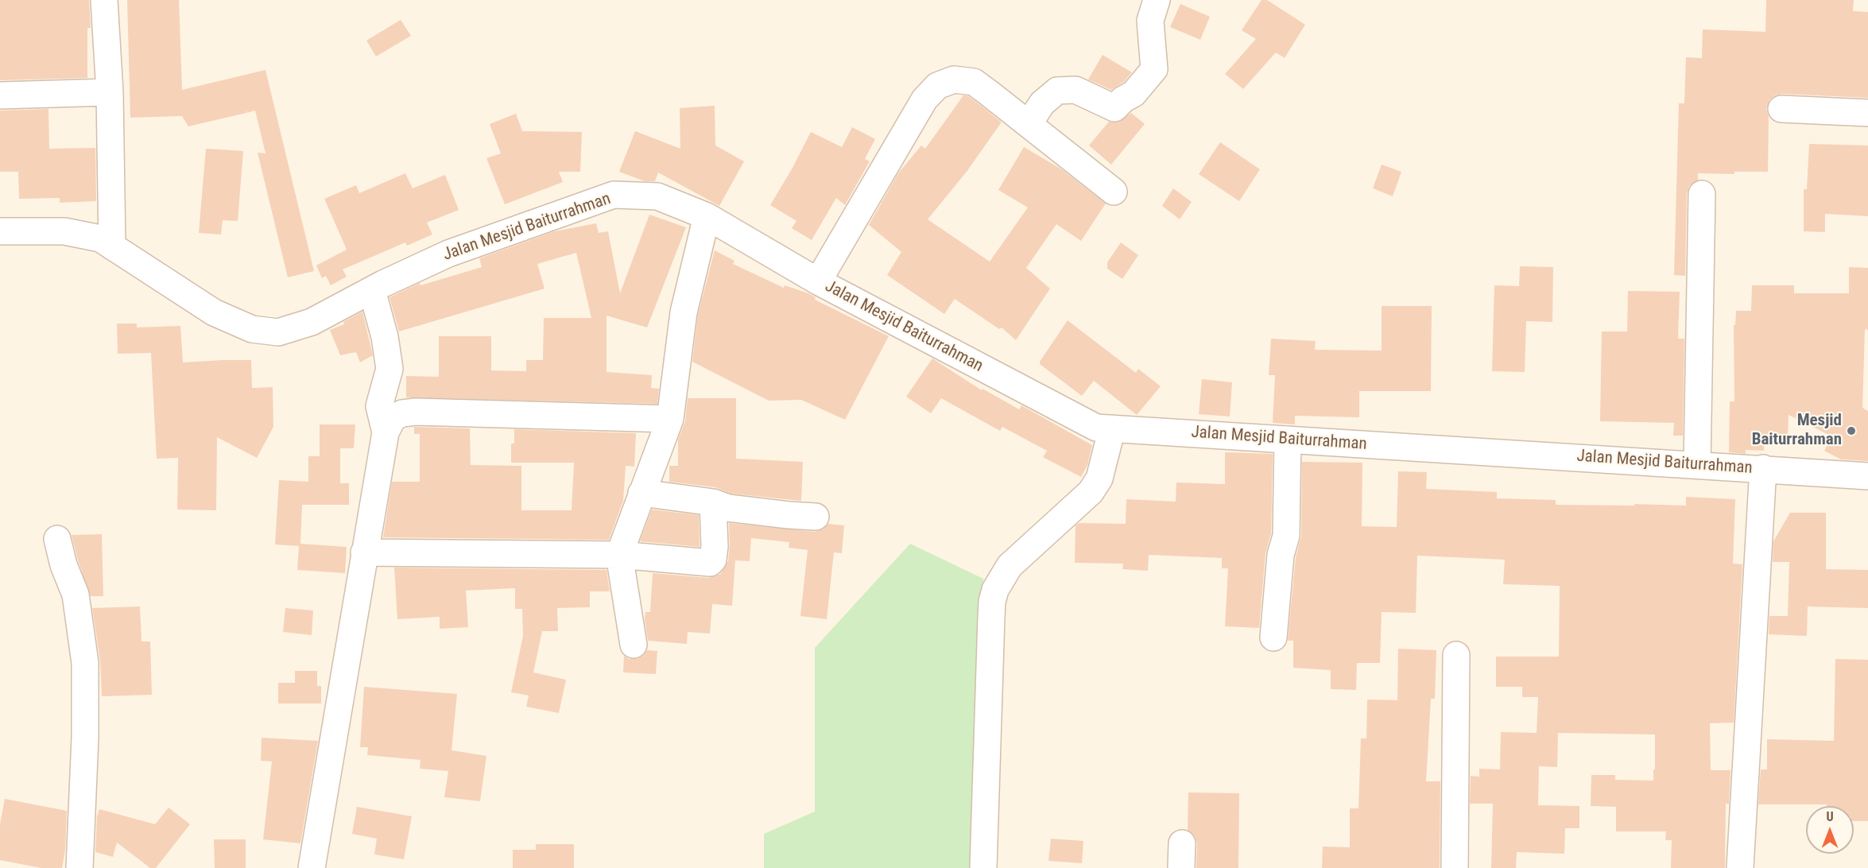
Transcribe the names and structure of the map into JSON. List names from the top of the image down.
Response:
{
  "streets": {
    "street": ["Jalan Mesjid Baiturrahman"]
  },
  "places": ["Mesjid Baiturrahman"],
  "north": "top"
}
